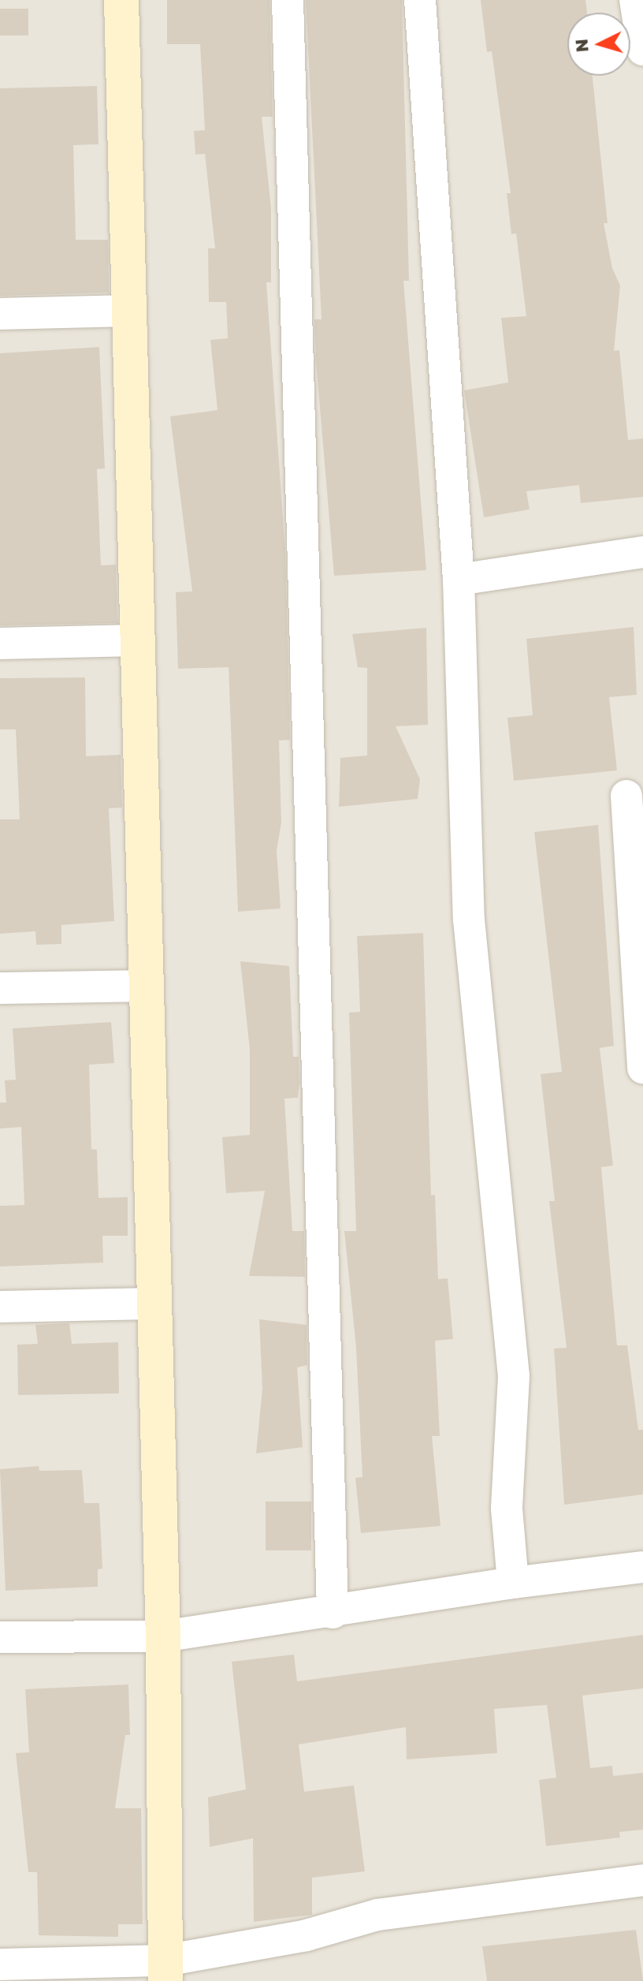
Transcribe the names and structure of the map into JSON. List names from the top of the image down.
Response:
{
  "north": "left"
}
